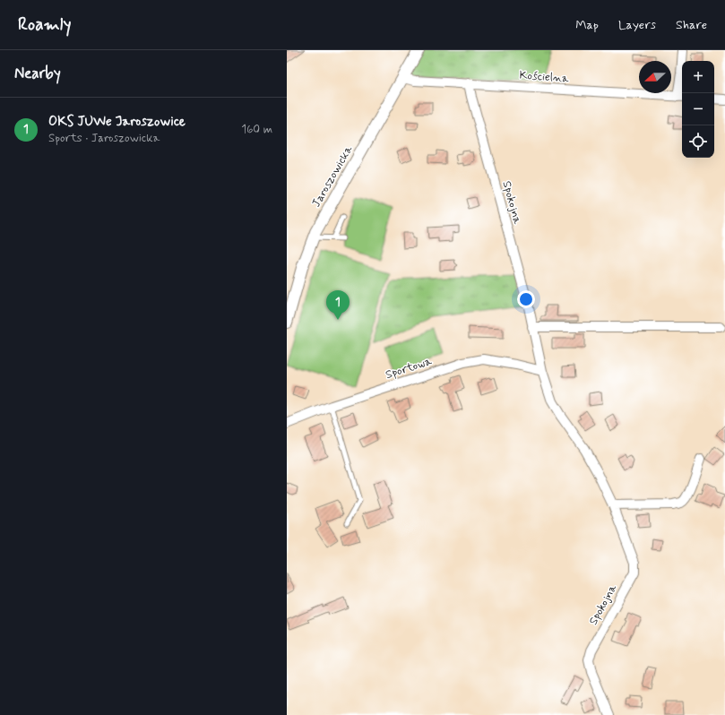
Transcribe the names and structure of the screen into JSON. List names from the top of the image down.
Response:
{
  "streets": {
    "street": [
      "Kościelna",
      "Jaroszowicka",
      "Spokojna",
      "Sportowa"
    ]
  },
  "crossings": [
    ["Kościelna", "Jaroszowicka"],
    ["Kościelna", "Spokojna"],
    ["Spokojna", "Sportowa"]
  ],
  "north": "left",
  "page": {
    "header": "Roamly",
    "nav": ["Map", "Layers", "Share"],
    "heading": "Nearby",
    "map_buttons": ["+", "−"],
    "list": [
      {
        "mark": "1",
        "name": "OKS JUWe Jaroszowice",
        "note": "Sports · Jaroszowicka",
        "value": "160 m"
      }
    ],
    "pins": "1"
  }
}
